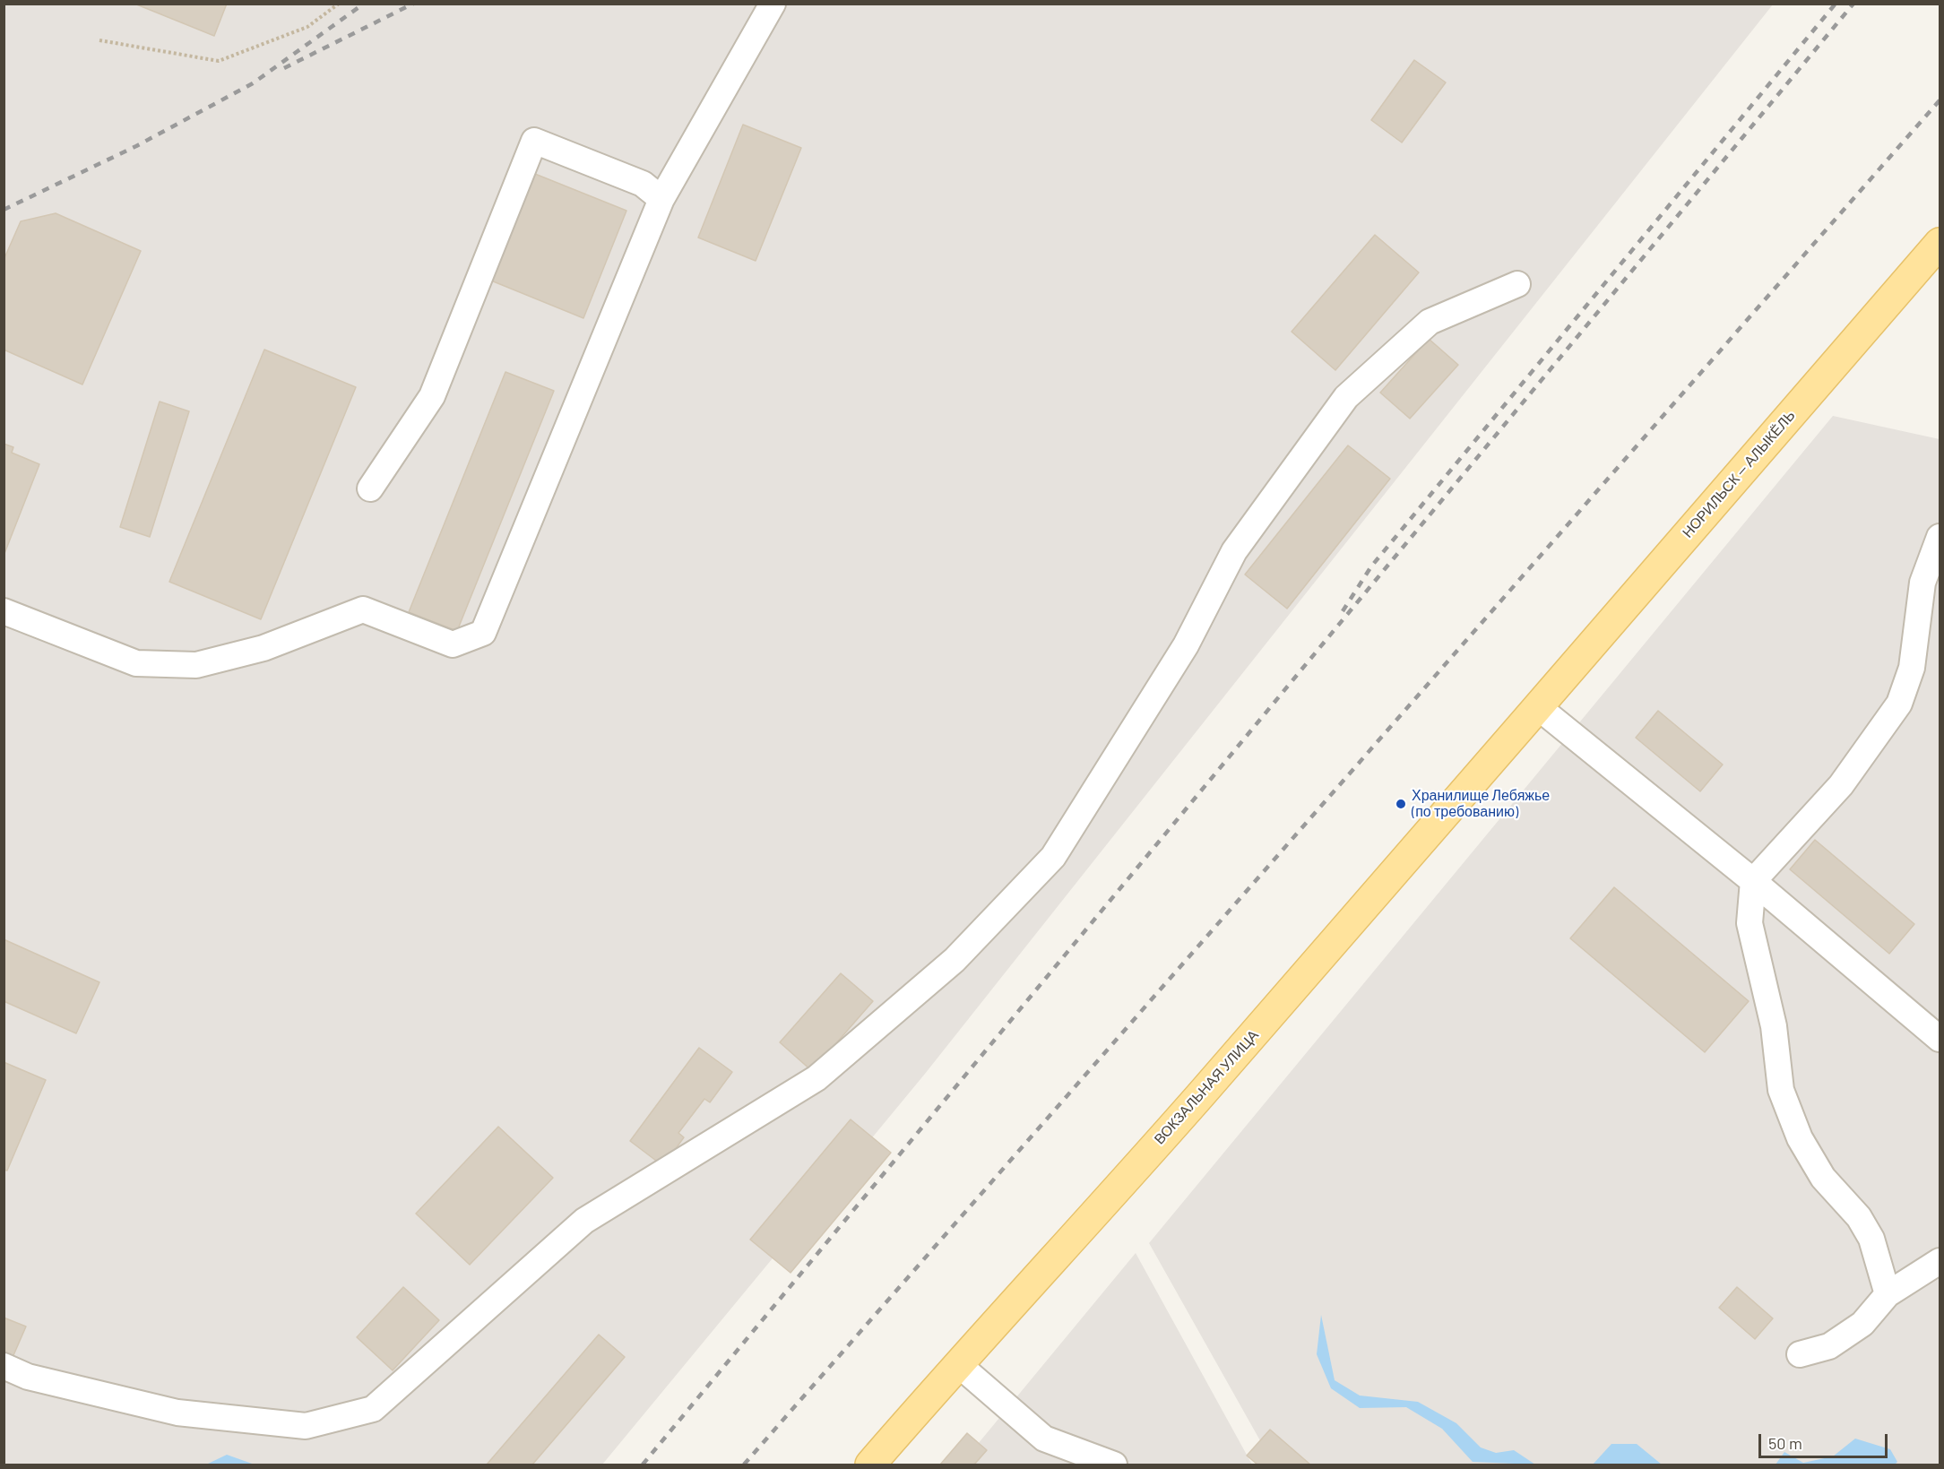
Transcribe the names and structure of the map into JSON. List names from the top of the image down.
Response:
{
  "streets": {
    "main road": ["НОРИЛЬСК — АЛЫКЁЛЬ", "ВОКЗАЛЬНАЯ УЛИЦА"]
  },
  "crossings": [
    ["НОРИЛЬСК — АЛЫКЁЛЬ", "ВОКЗАЛЬНАЯ УЛИЦА"]
  ],
  "places": ["Хранилище Лебяжье (по требованию)"],
  "scale_bar": "50 m"
}
